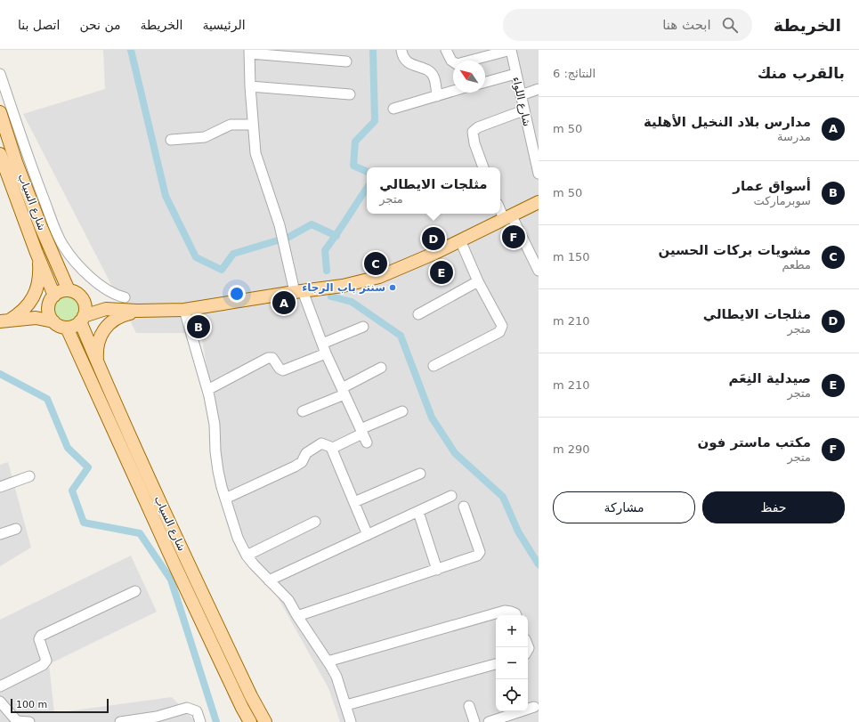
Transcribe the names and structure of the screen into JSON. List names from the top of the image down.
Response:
{
  "streets": {
    "main road": ["شارع السياب"],
    "street": ["شارع اللواء"]
  },
  "places": ["سنتر باب الرجاء"],
  "scale_bar": "100 m",
  "north": "top left",
  "page": {
    "header": "الخريطة",
    "search": "ابحث هنا",
    "nav": [
      "الرئيسية",
      "الخريطة",
      "من نحن",
      "اتصل بنا"
    ],
    "heading": ["بالقرب منك", "النتائج: 6"],
    "list": [
      {
        "mark": "A",
        "name": "مدارس بلاد النخيل الأهلية",
        "note": "مدرسة",
        "value": "50 m"
      },
      {
        "mark": "B",
        "name": "أسواق عمار",
        "note": "سوبرماركت",
        "value": "50 m"
      },
      {
        "mark": "C",
        "name": "مشويات بركات الحسين",
        "note": "مطعم",
        "value": "150 m"
      },
      {
        "mark": "D",
        "name": "مثلجات الايطالي",
        "note": "متجر",
        "value": "210 m"
      },
      {
        "mark": "E",
        "name": "صيدلية النِعَم",
        "note": "متجر",
        "value": "210 m"
      },
      {
        "mark": "F",
        "name": "مكتب ماستر فون",
        "note": "متجر",
        "value": "290 m"
      }
    ],
    "popup": ["مثلجات الايطالي", "متجر"],
    "pins": [
      "F",
      "D",
      "C",
      "E",
      "A",
      "B"
    ],
    "buttons": ["حفظ", "مشاركة"],
    "map_buttons": ["+", "−"],
    "scale": "100 m"
  }
}
